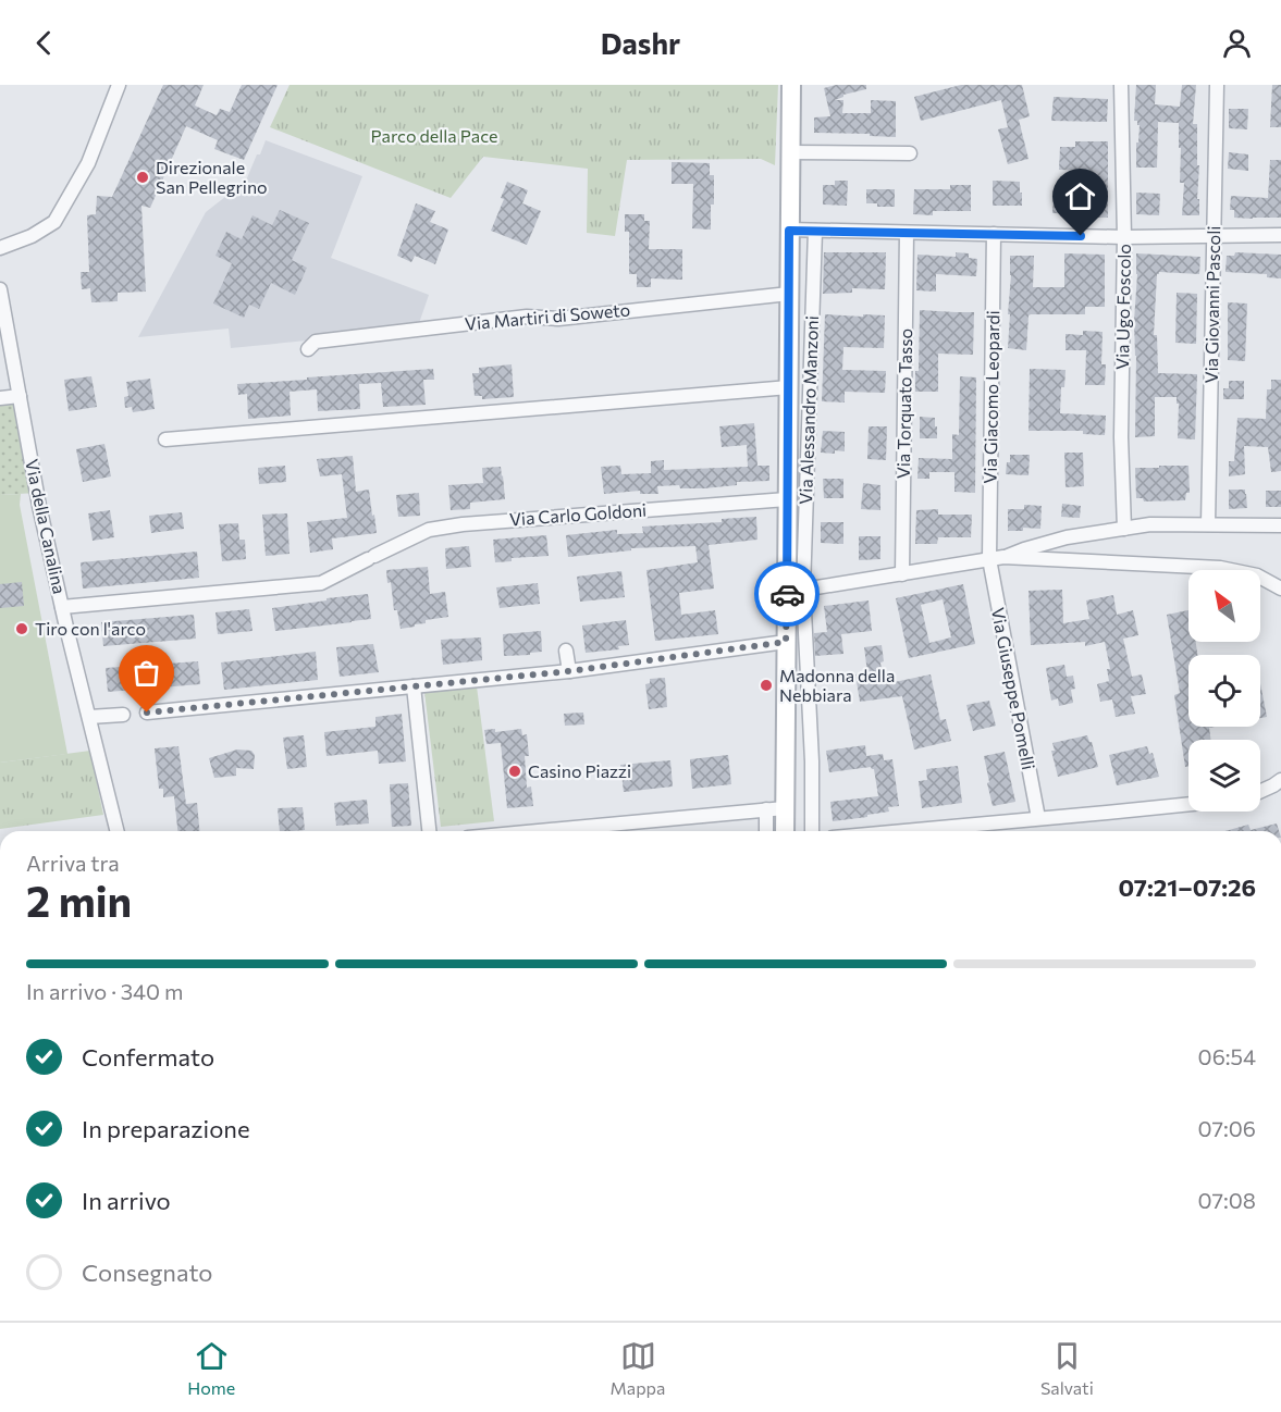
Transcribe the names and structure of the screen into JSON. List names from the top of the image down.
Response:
{
  "streets": {
    "street": [
      "Via Giovanni Pascoli",
      "Via Ugo Foscolo",
      "Via Martiri di Soweto",
      "Via Giacomo Leopardi",
      "Via Torquato Tasso",
      "Via Alessandro Manzoni",
      "Via Carlo Goldoni",
      "Via della Canalina",
      "Via Giuseppe Pomelli"
    ]
  },
  "crossings": [
    ["Via Giacomo Leopardi", "Via Giuseppe Pomelli"],
    ["Via Carlo Goldoni", "Via della Canalina"]
  ],
  "parks": ["Parco della Pace"],
  "places": [
    "Direzionale San Pellegrino",
    "Tiro con l'arco",
    "Madonna della Nebbiara",
    "Casino Piazzi"
  ],
  "north": "top left",
  "page": {
    "header": "Dashr",
    "heading": ["2 min", "Arriva tra", "07:21–07:26"],
    "bar": "In arrivo · 340 m",
    "list": [
      ["Confermato", "06:54"],
      ["In preparazione", "07:06"],
      ["In arrivo", "07:08"],
      "Consegnato"
    ],
    "tabs": ["Home", "Mappa", "Salvati"]
  }
}
